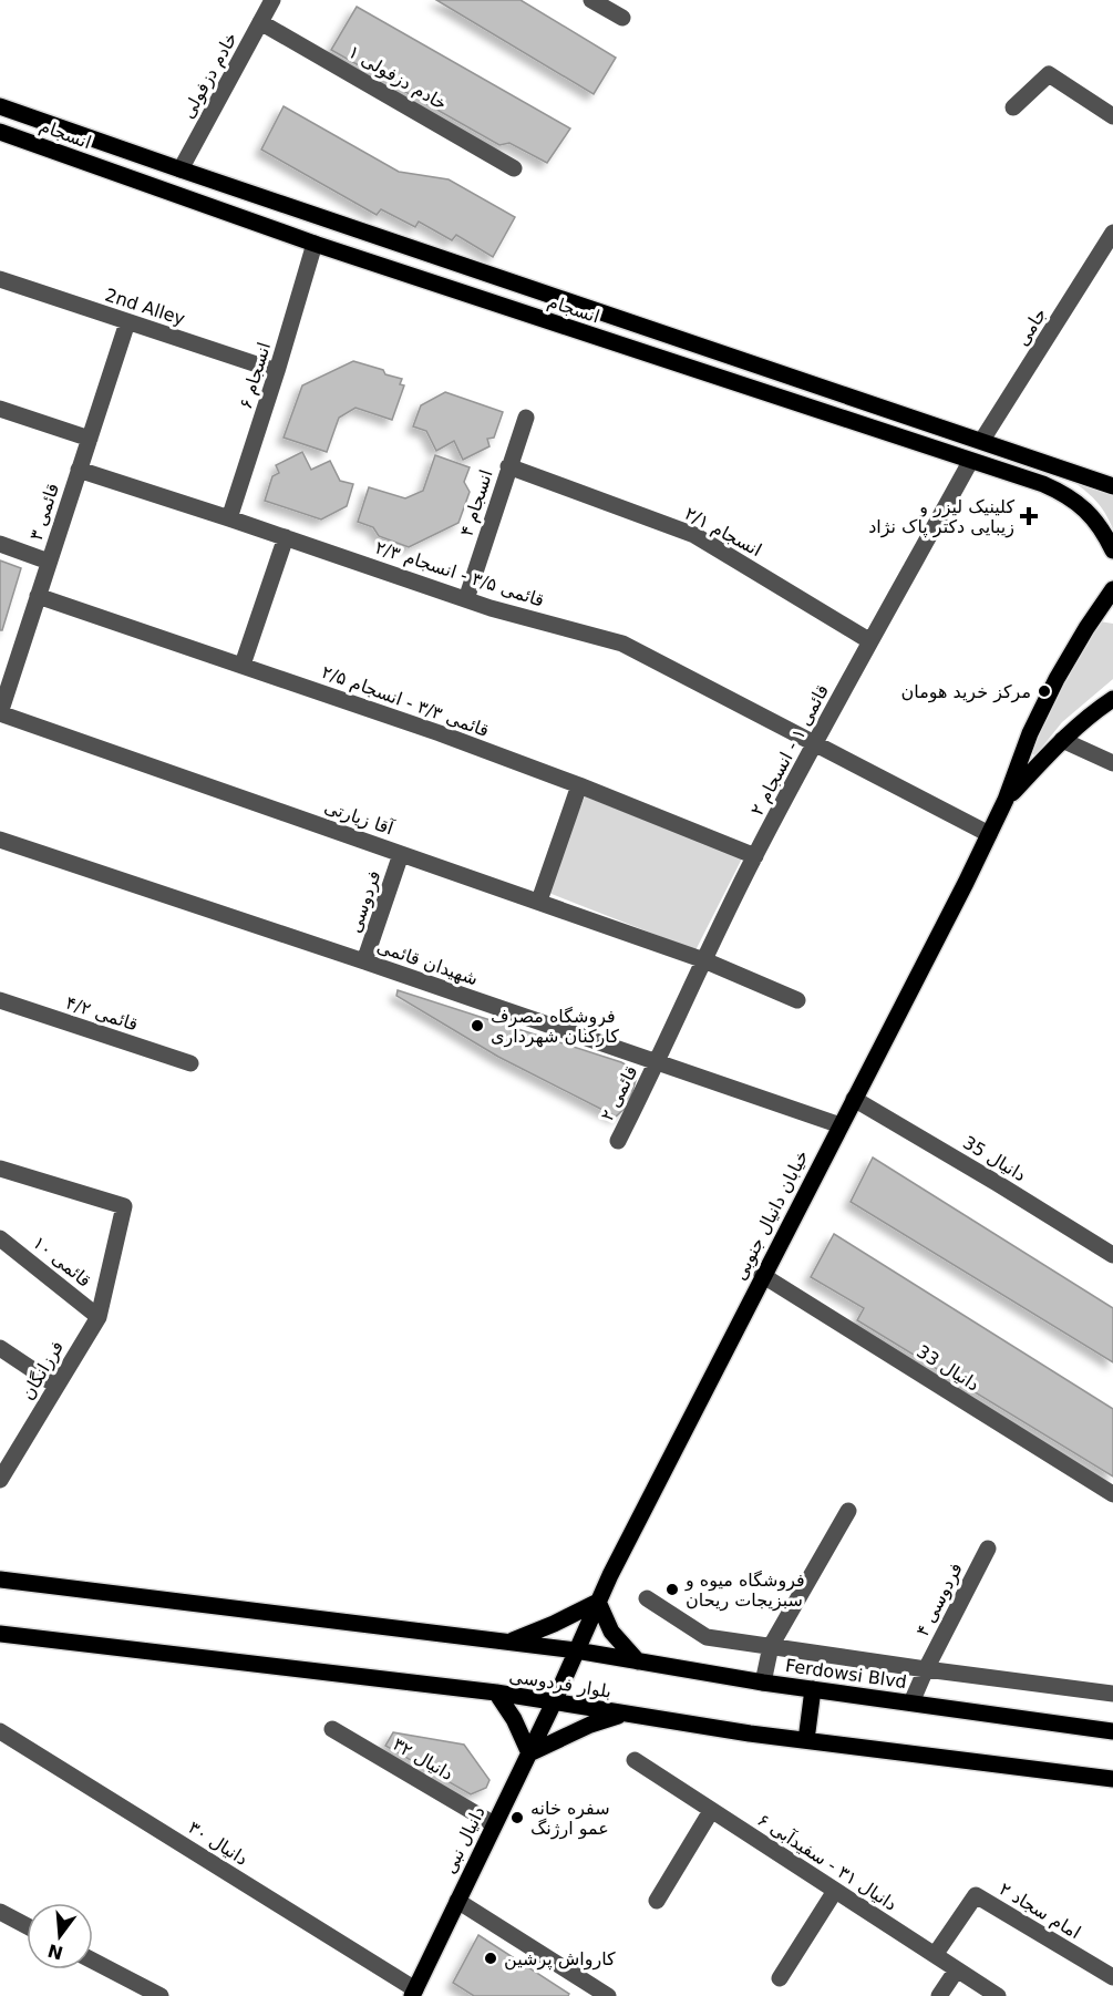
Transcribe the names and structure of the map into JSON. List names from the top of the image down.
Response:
{
  "streets": {
    "main road": [
      "انسجام",
      "خیابان دانیال جنوبی",
      "Ferdowsi Blvd",
      "بلوار فردوسی",
      "دانیال نبی"
    ],
    "street": [
      "خادم دزفولی",
      "خادم دزفولی ۱",
      "2nd Alley",
      "جامی",
      "انسجام ۶",
      "انسجام ۴",
      "قائمی ۳",
      "انسجام ۲/۱",
      "قائمی ۳/۵ - انسجام ۲/۳",
      "قائمی ۳/۳ - انسجام ۲/۵",
      "قائمی ۱ - انسجام ۲",
      "آقا زیارتی",
      "فردوسی",
      "شهیدان قائمی",
      "قائمی ۴/۲",
      "قائمی ۲",
      "دانیال 35",
      "قائمی ۱۰",
      "دانیال 33",
      "فرزانگان",
      "فردوسی ۴",
      "دانیال ۳۲",
      "دانیال ۳۰",
      "دانیال ۳۱ - سفیدآبی ۶",
      "امام سجاد ۲"
    ]
  },
  "crossings": [
    ["خادم دزفولی", "خادم دزفولی ۱"],
    ["خادم دزفولی", "انسجام"],
    ["انسجام", "جامی"],
    ["انسجام", "انسجام ۶"],
    ["انسجام", "قائمی ۱ - انسجام ۲"],
    ["2nd Alley", "انسجام ۶"],
    ["2nd Alley", "قائمی ۳"],
    ["انسجام ۶", "قائمی ۳/۵ - انسجام ۲/۳"],
    ["انسجام ۴", "انسجام ۲/۱"],
    ["انسجام ۴", "قائمی ۳/۵ - انسجام ۲/۳"],
    ["قائمی ۳", "قائمی ۳/۵ - انسجام ۲/۳"],
    ["قائمی ۳", "قائمی ۳/۳ - انسجام ۲/۵"],
    ["قائمی ۳", "آقا زیارتی"],
    ["انسجام ۲/۱", "قائمی ۱ - انسجام ۲"],
    ["قائمی ۳/۵ - انسجام ۲/۳", "قائمی ۱ - انسجام ۲"],
    ["قائمی ۳/۵ - انسجام ۲/۳", "خیابان دانیال جنوبی"],
    ["قائمی ۳/۳ - انسجام ۲/۵", "قائمی ۱ - انسجام ۲"],
    ["قائمی ۱ - انسجام ۲", "آقا زیارتی"],
    ["قائمی ۱ - انسجام ۲", "شهیدان قائمی"],
    ["قائمی ۱ - انسجام ۲", "قائمی ۲"],
    ["آقا زیارتی", "فردوسی"],
    ["فردوسی", "شهیدان قائمی"],
    ["شهیدان قائمی", "قائمی ۲"],
    ["شهیدان قائمی", "خیابان دانیال جنوبی"],
    ["دانیال 35", "خیابان دانیال جنوبی"],
    ["خیابان دانیال جنوبی", "دانیال 33"],
    ["خیابان دانیال جنوبی", "Ferdowsi Blvd"],
    ["خیابان دانیال جنوبی", "بلوار فردوسی"],
    ["خیابان دانیال جنوبی", "دانیال نبی"],
    ["قائمی ۱۰", "فرزانگان"],
    ["فردوسی ۴", "Ferdowsi Blvd"],
    ["Ferdowsi Blvd", "بلوار فردوسی"],
    ["بلوار فردوسی", "دانیال نبی"],
    ["دانیال ۳۲", "دانیال نبی"],
    ["دانیال نبی", "دانیال ۳۰"],
    ["دانیال ۳۱ - سفیدآبی ۶", "امام سجاد ۲"]
  ],
  "places": {
    "health": ["کلینیک لیزر و زیبایی دکتر پاک نژاد"],
    "other": [
      "مرکز خرید هومان",
      "فروشگاه مصرف کارکنان شهرداری",
      "فروشگاه میوه و سبزیجات ریحان",
      "سفره خانه عمو ارژنگ",
      "کارواش پرشین"
    ]
  },
  "north": "bottom"
}
